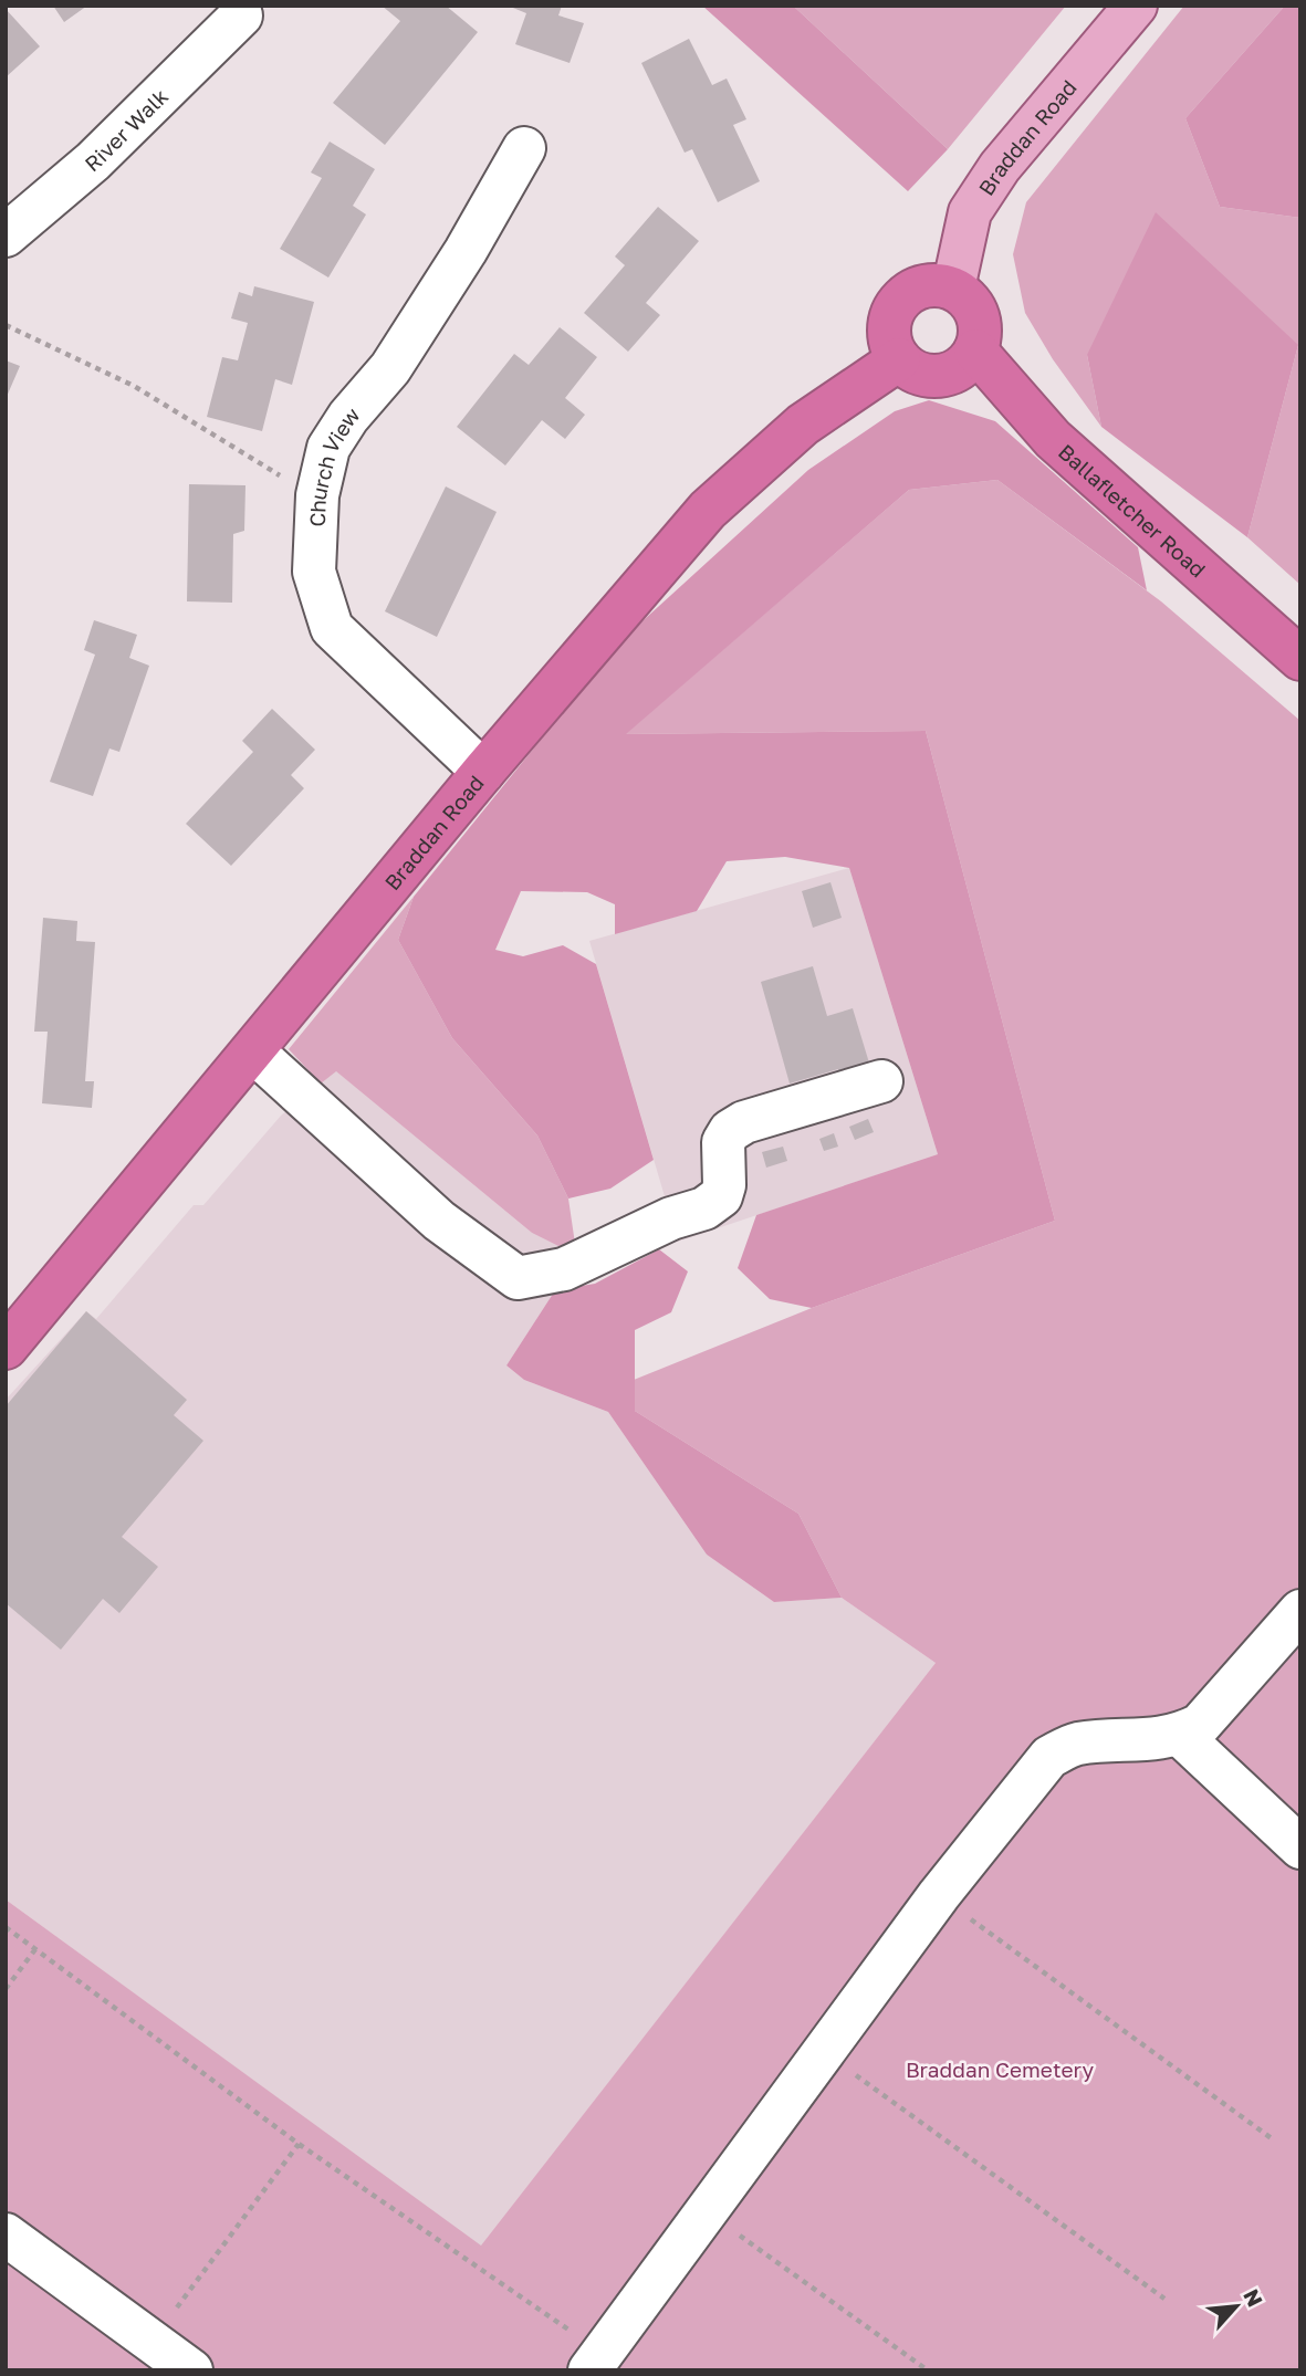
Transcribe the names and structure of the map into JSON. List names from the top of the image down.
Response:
{
  "streets": {
    "highway": ["Braddan Road", "Ballafletcher Road"],
    "street": ["River Walk", "Church View"]
  },
  "crossings": [
    ["Braddan Road", "Church View"],
    ["Braddan Road", "Ballafletcher Road"]
  ],
  "parks": ["Braddan Cemetery"],
  "north": "top right"
}
